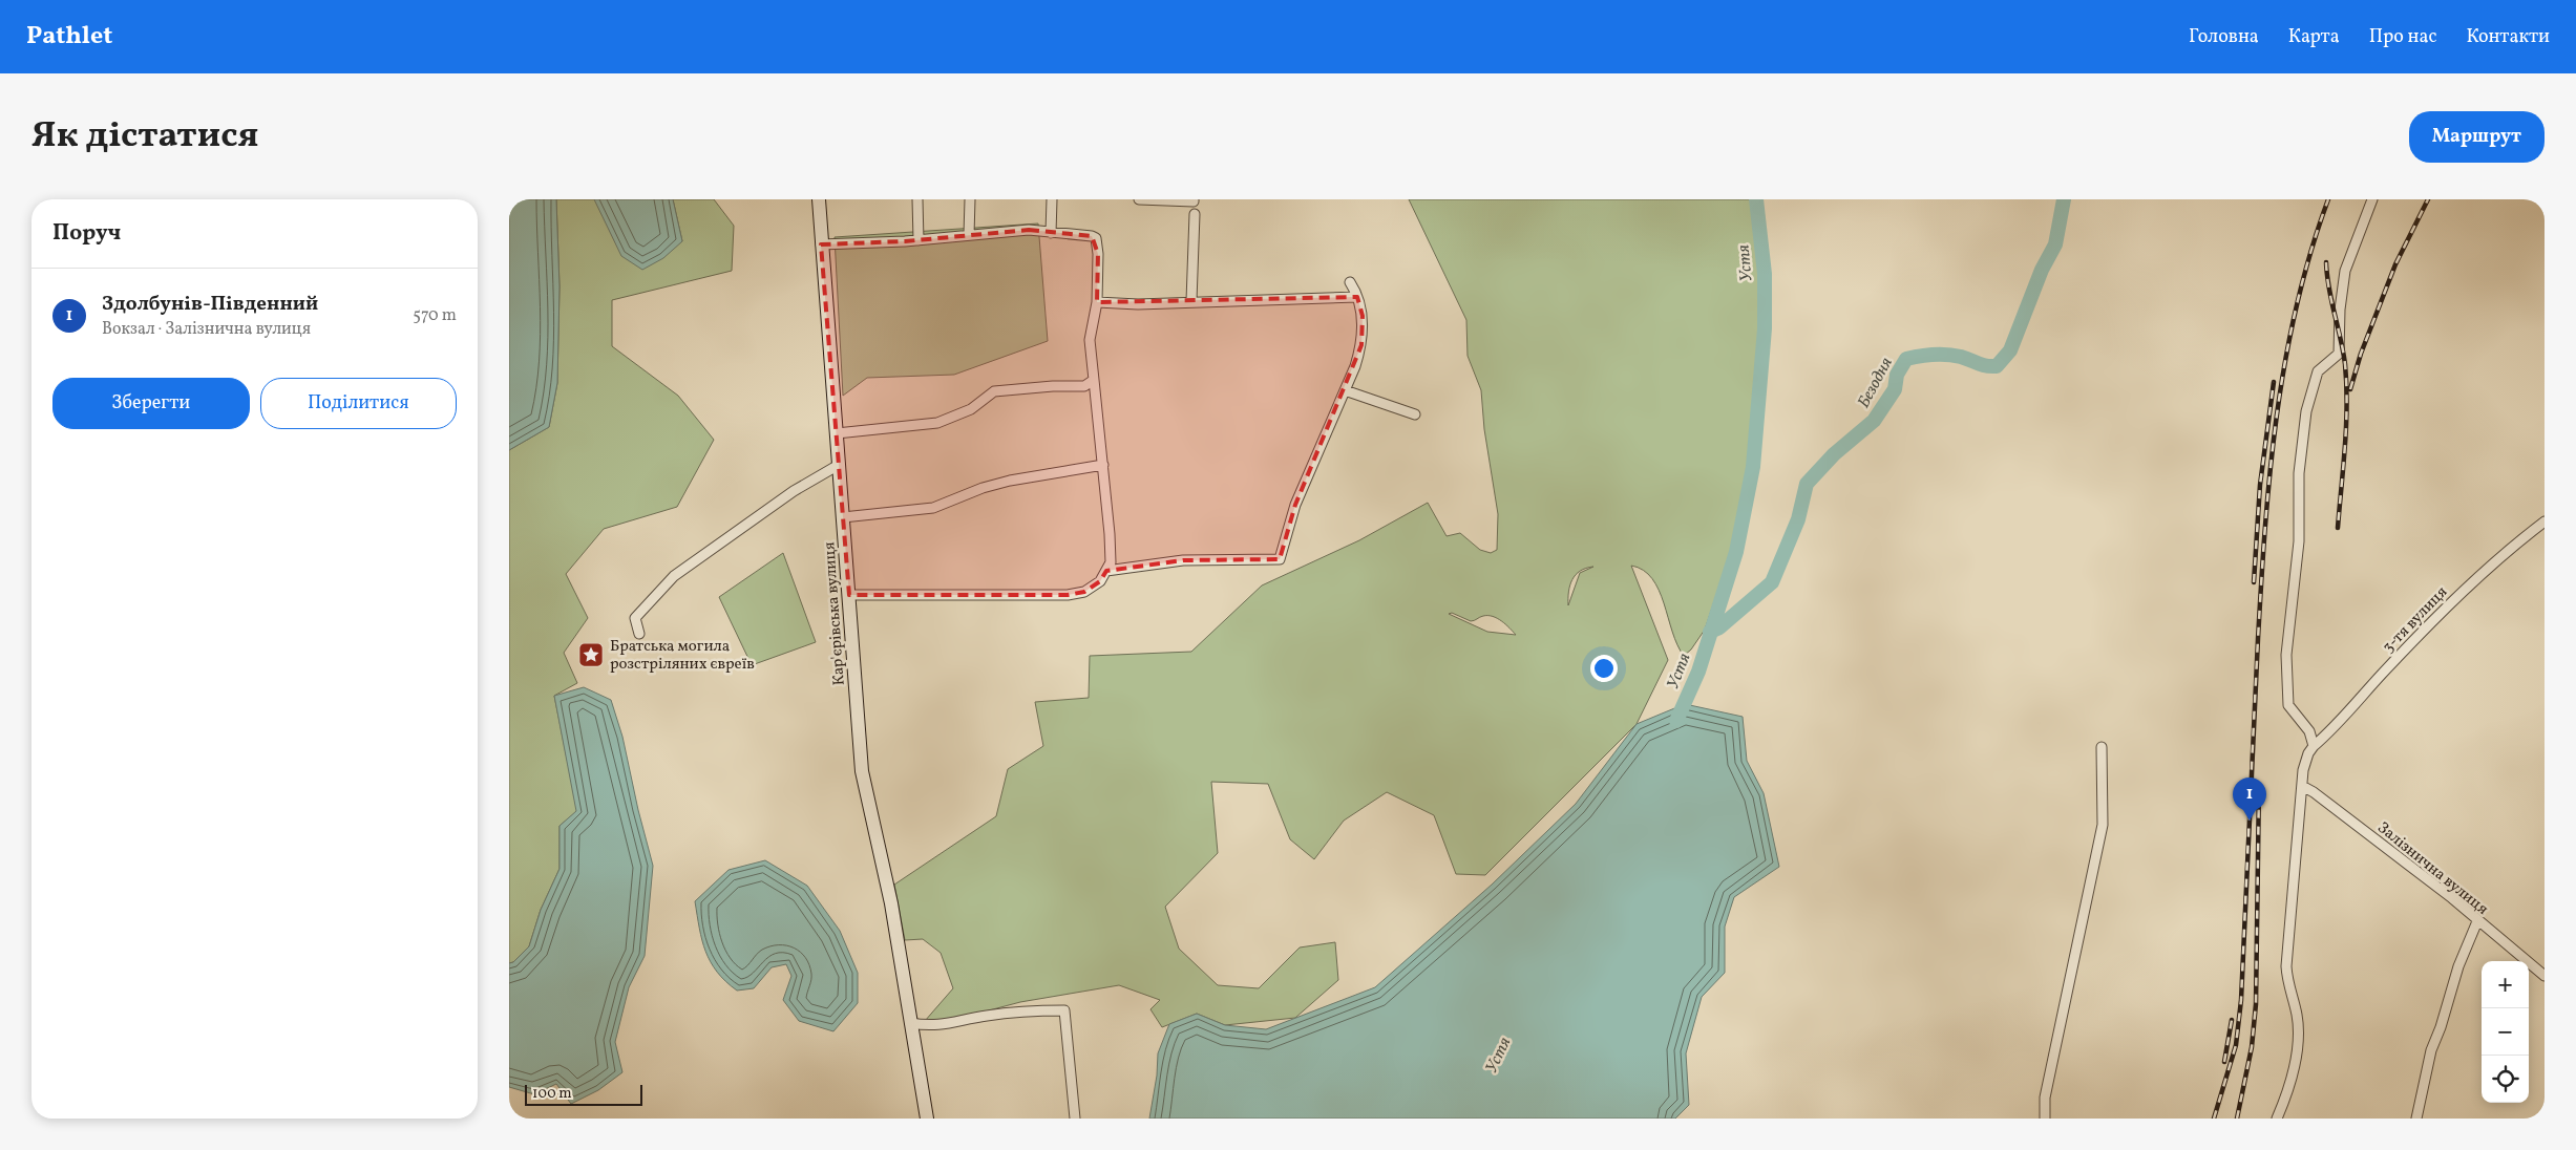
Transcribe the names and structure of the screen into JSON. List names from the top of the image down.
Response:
{
  "streets": {
    "street": ["Кар'єрівська вулиця", "3-тя вулиця", "Залізнична вулиця"]
  },
  "water": ["Устя", "Безодня"],
  "places": {
    "place": ["Братська могила розстріляних євреїв"]
  },
  "scale_bar": "100 m",
  "page": {
    "header": "Pathlet",
    "nav": [
      "Головна",
      "Карта",
      "Про нас",
      "Контакти"
    ],
    "title": "Як дістатися",
    "buttons": [
      "Маршрут",
      ["Зберегти", "Поділитися"]
    ],
    "heading": "Поруч",
    "list": [
      {
        "mark": "1",
        "name": "Здолбунів-Південний",
        "note": "Вокзал · Залізнична вулиця",
        "value": "570 m"
      }
    ],
    "pins": "1",
    "map_buttons": ["+", "−"],
    "scale": "100 m"
  }
}
